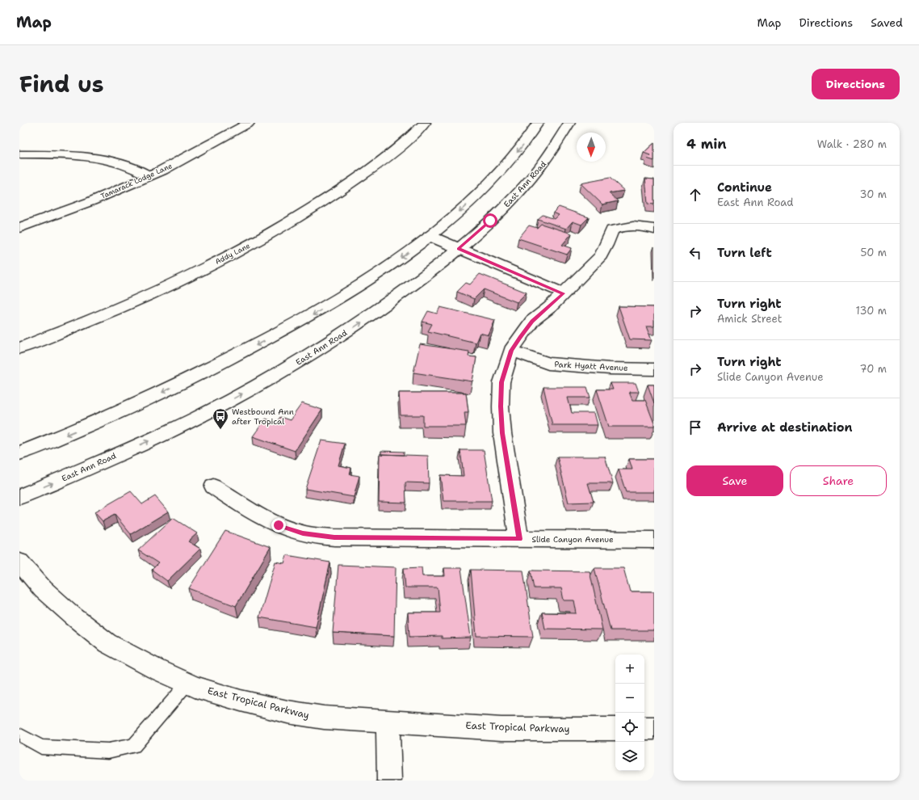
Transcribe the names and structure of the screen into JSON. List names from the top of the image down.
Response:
{
  "streets": {
    "street": [
      "Tamarack Lodge Lane",
      "East Ann Road",
      "Addy Lane",
      "Park Hyatt Avenue",
      "Slide Canyon Avenue",
      "East Tropical Parkway"
    ]
  },
  "places": {
    "bus stop": ["Westbound Ann after Tropical"]
  },
  "north": "bottom",
  "page": {
    "header": "Map",
    "nav": ["Map", "Directions", "Saved"],
    "title": "Find us",
    "buttons": [
      "Directions",
      ["Save", "Share"]
    ],
    "heading": ["4 min", "Walk · 280 m"],
    "list": [
      ["Continue", "East Ann Road", "30 m"],
      ["Turn left", "50 m"],
      ["Turn right", "Amick Street", "130 m"],
      ["Turn right", "Slide Canyon Avenue", "70 m"],
      "Arrive at destination"
    ],
    "map_buttons": ["+", "−"]
  }
}
